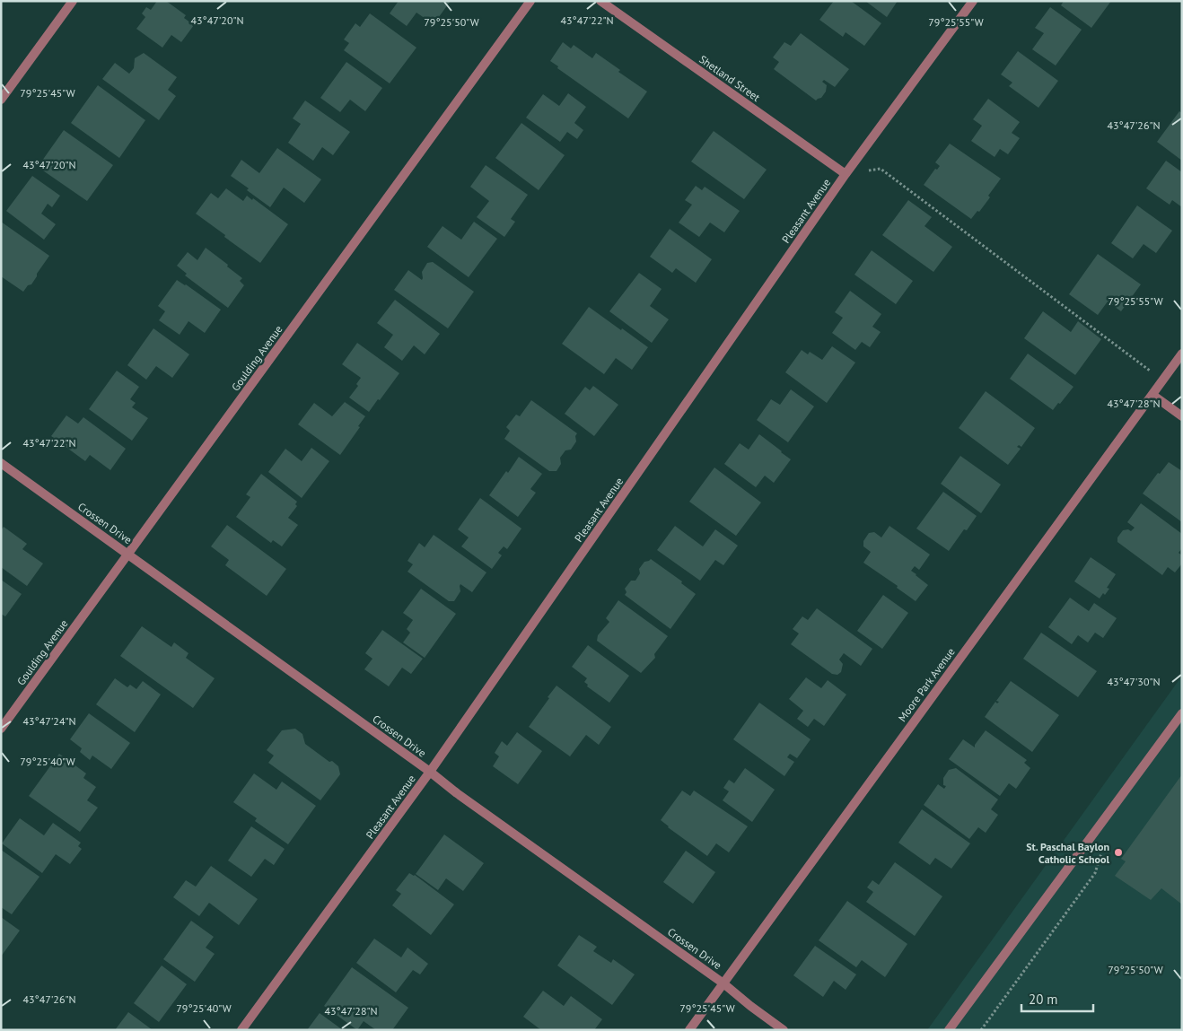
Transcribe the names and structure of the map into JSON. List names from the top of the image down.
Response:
{
  "streets": {
    "street": [
      "Shetland Street",
      "Pleasant Avenue",
      "Goulding Avenue",
      "Crossen Drive",
      "Moore Park Avenue"
    ]
  },
  "crossings": [
    ["Shetland Street", "Pleasant Avenue"],
    ["Pleasant Avenue", "Crossen Drive"],
    ["Goulding Avenue", "Crossen Drive"],
    ["Crossen Drive", "Moore Park Avenue"]
  ],
  "places": ["St. Paschal Baylon Catholic School"],
  "scale_bar": "20 m",
  "coordinates": [
    "43°47'20\"N",
    "43°47'22\"N",
    "79°25'50\"W",
    "79°25'55\"W",
    "79°25'45\"W",
    "43°47'26\"N",
    "43°47'28\"N",
    "43°47'30\"N",
    "43°47'24\"N",
    "79°25'40\"W"
  ]
}
